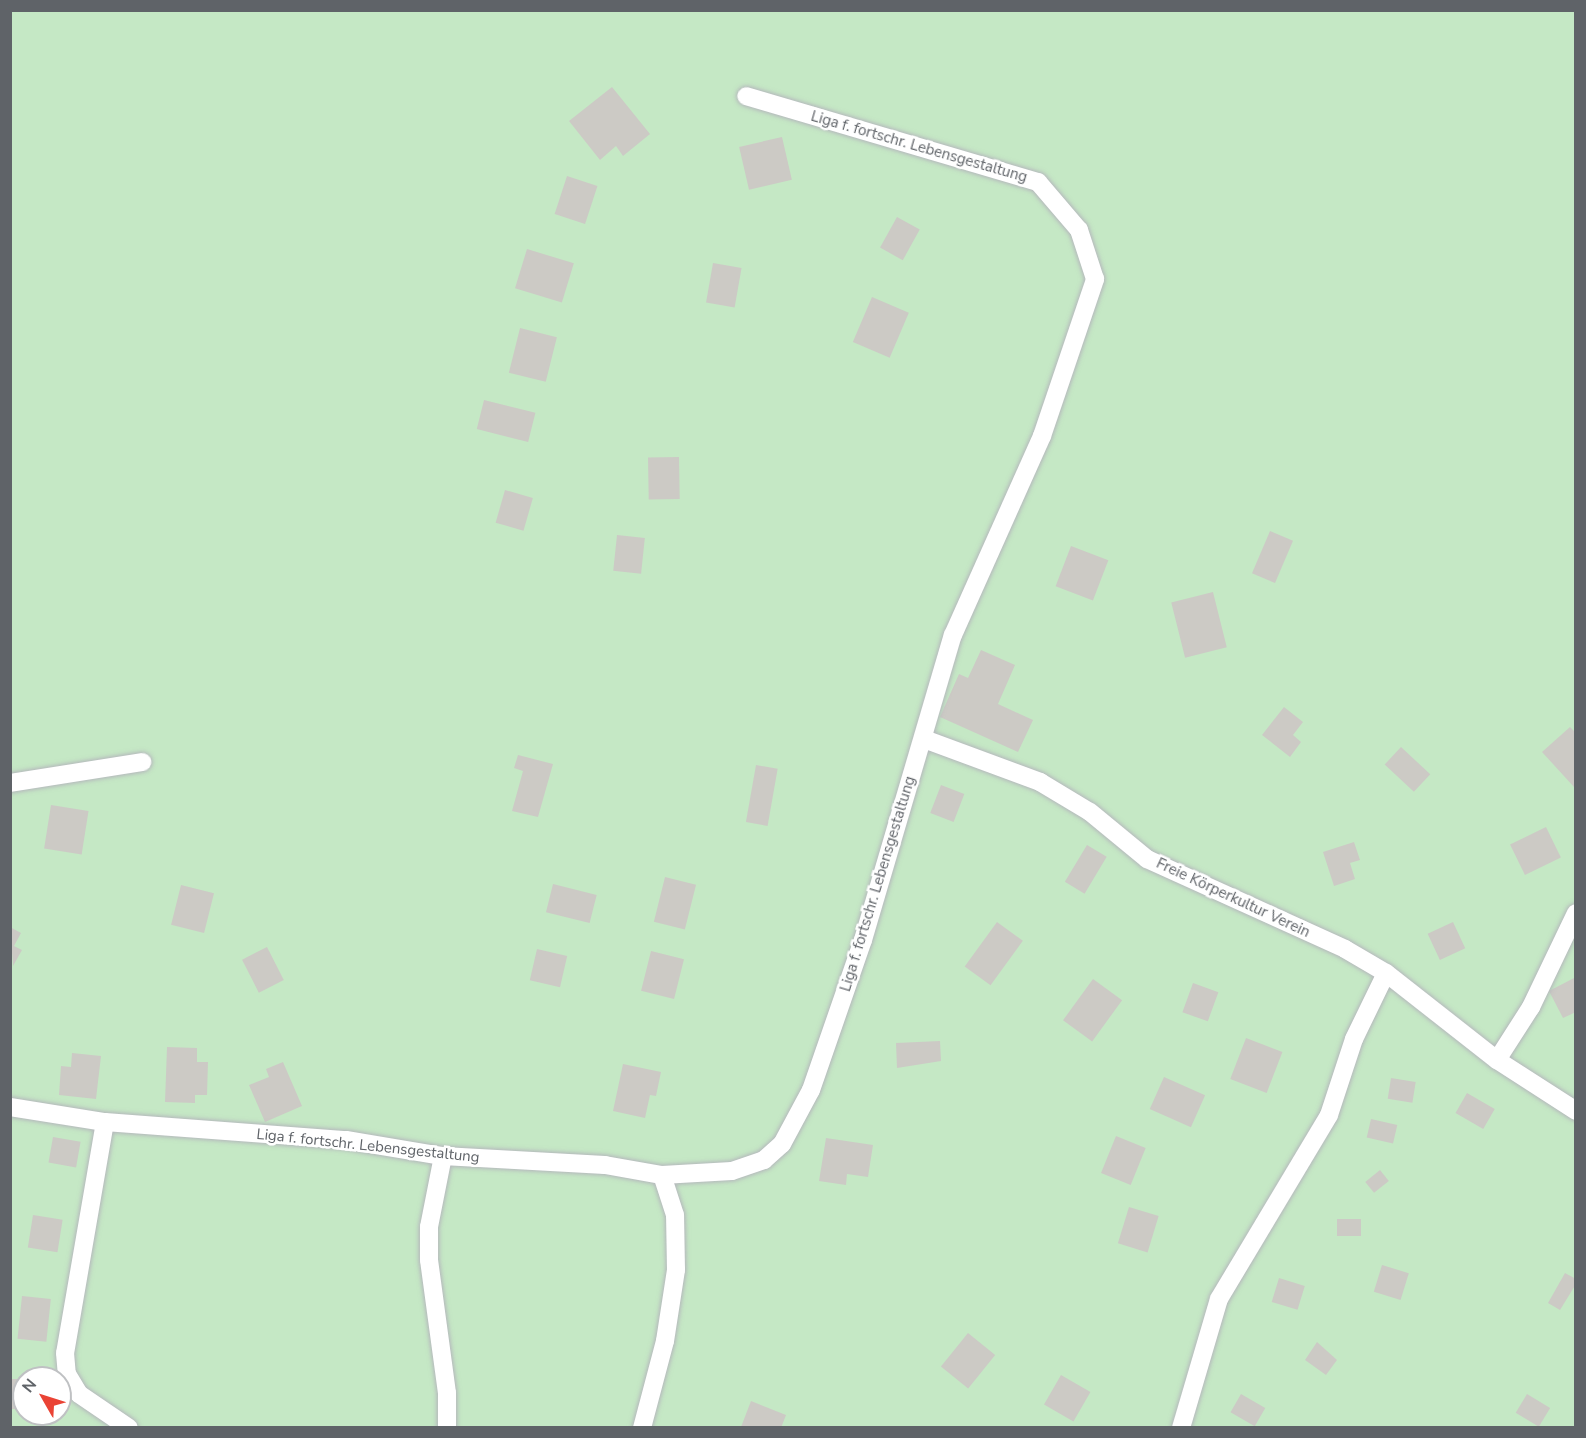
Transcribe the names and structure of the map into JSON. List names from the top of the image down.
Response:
{
  "streets": {
    "lane": ["Liga f. fortschr. Lebensgestaltung", "Freie Körperkultur Verein"]
  },
  "crossings": [
    ["Liga f. fortschr. Lebensgestaltung", "Freie Körperkultur Verein"]
  ],
  "north": "top left"
}
